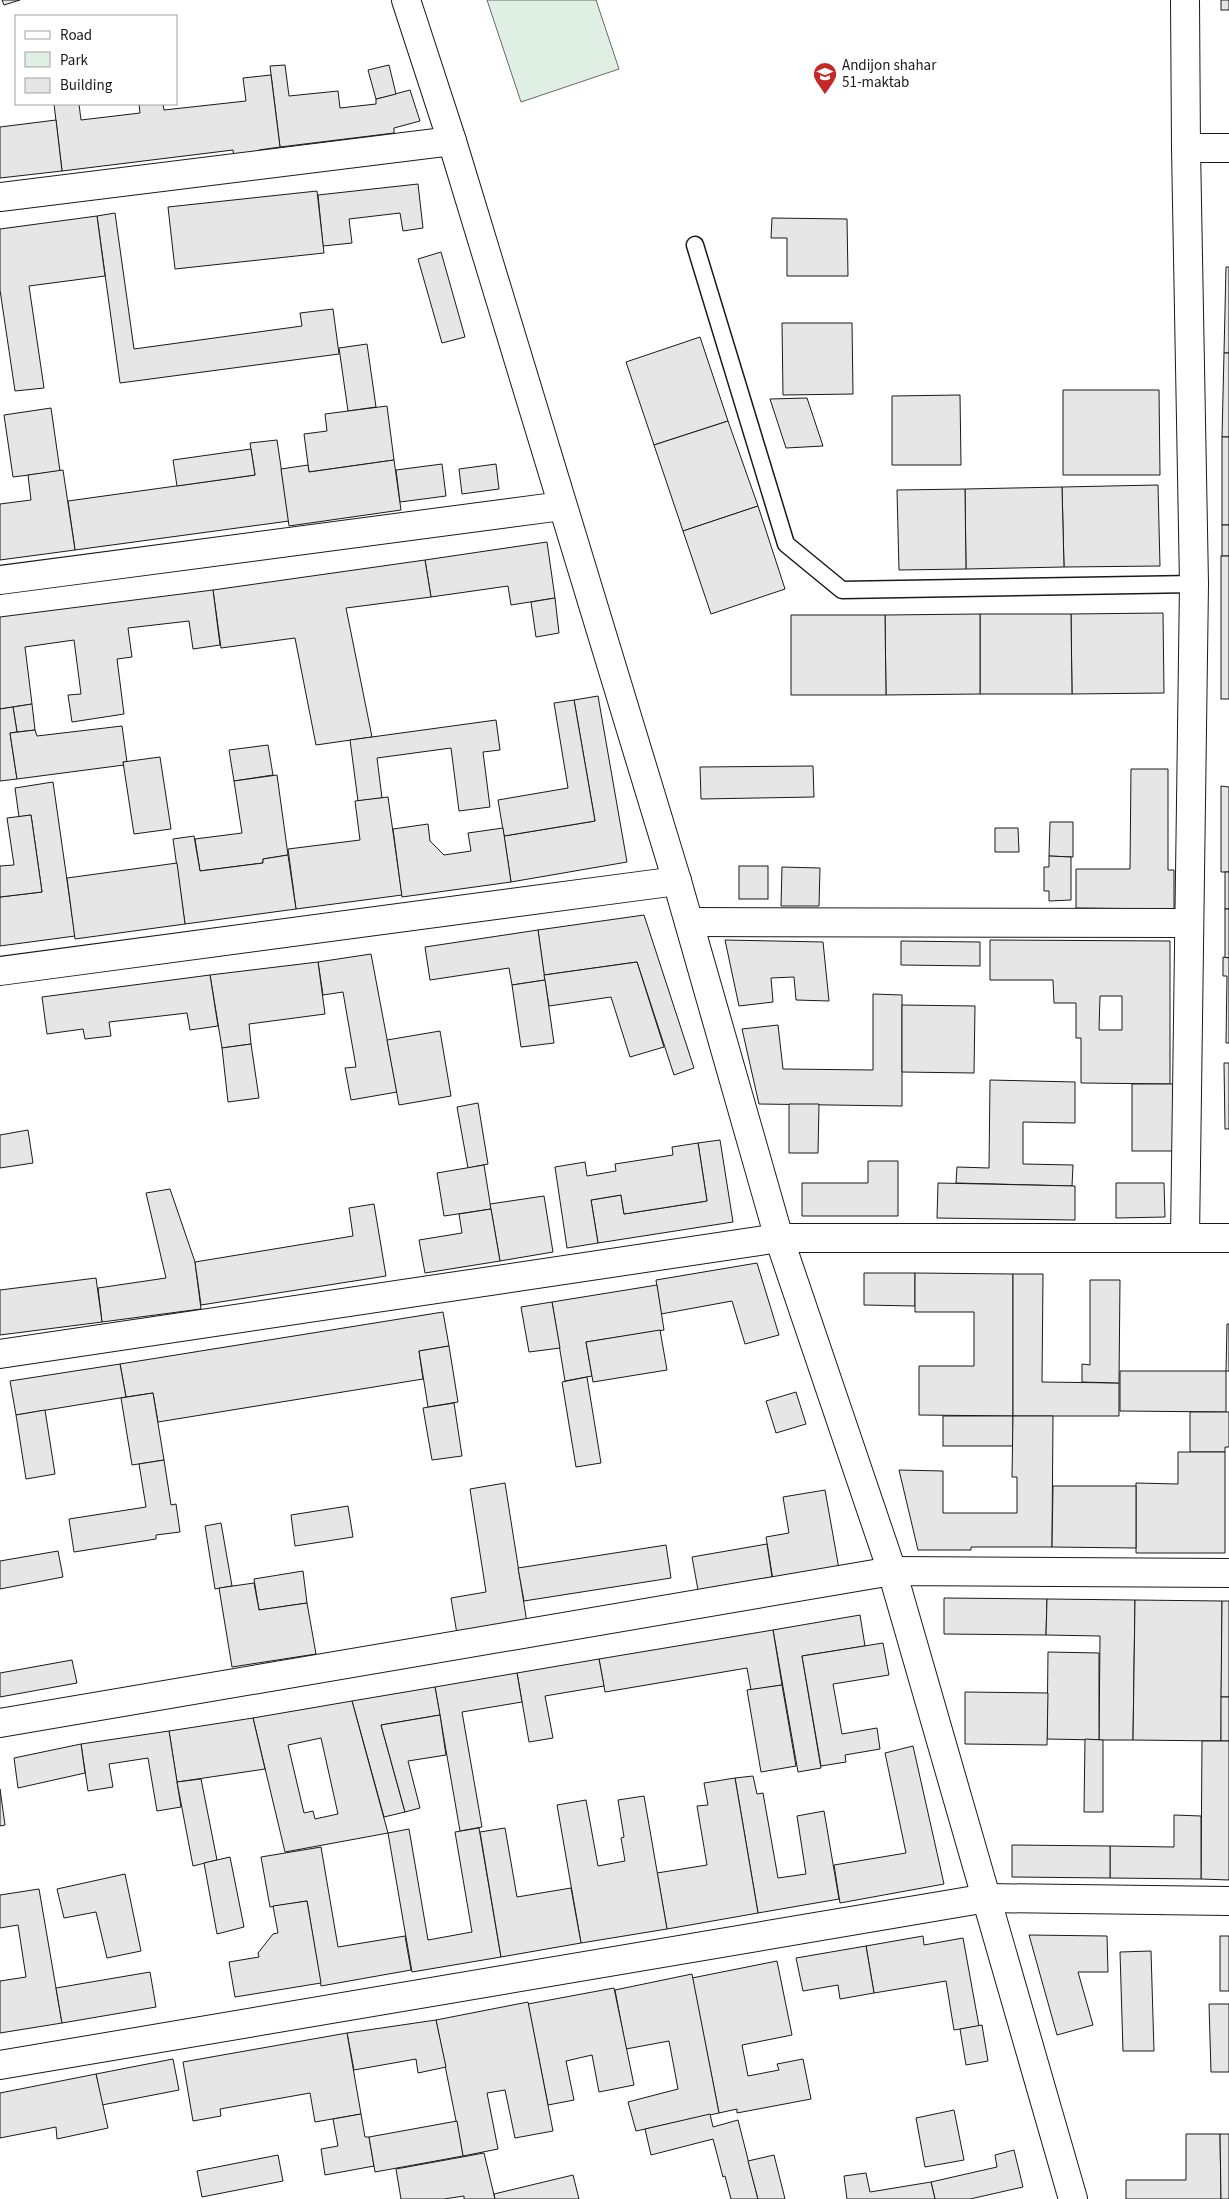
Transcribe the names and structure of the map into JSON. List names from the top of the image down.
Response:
{
  "places": {
    "school or university": ["Andijon shahar 51-maktab"]
  },
  "legend": ["Road", "Park", "Building"]
}
